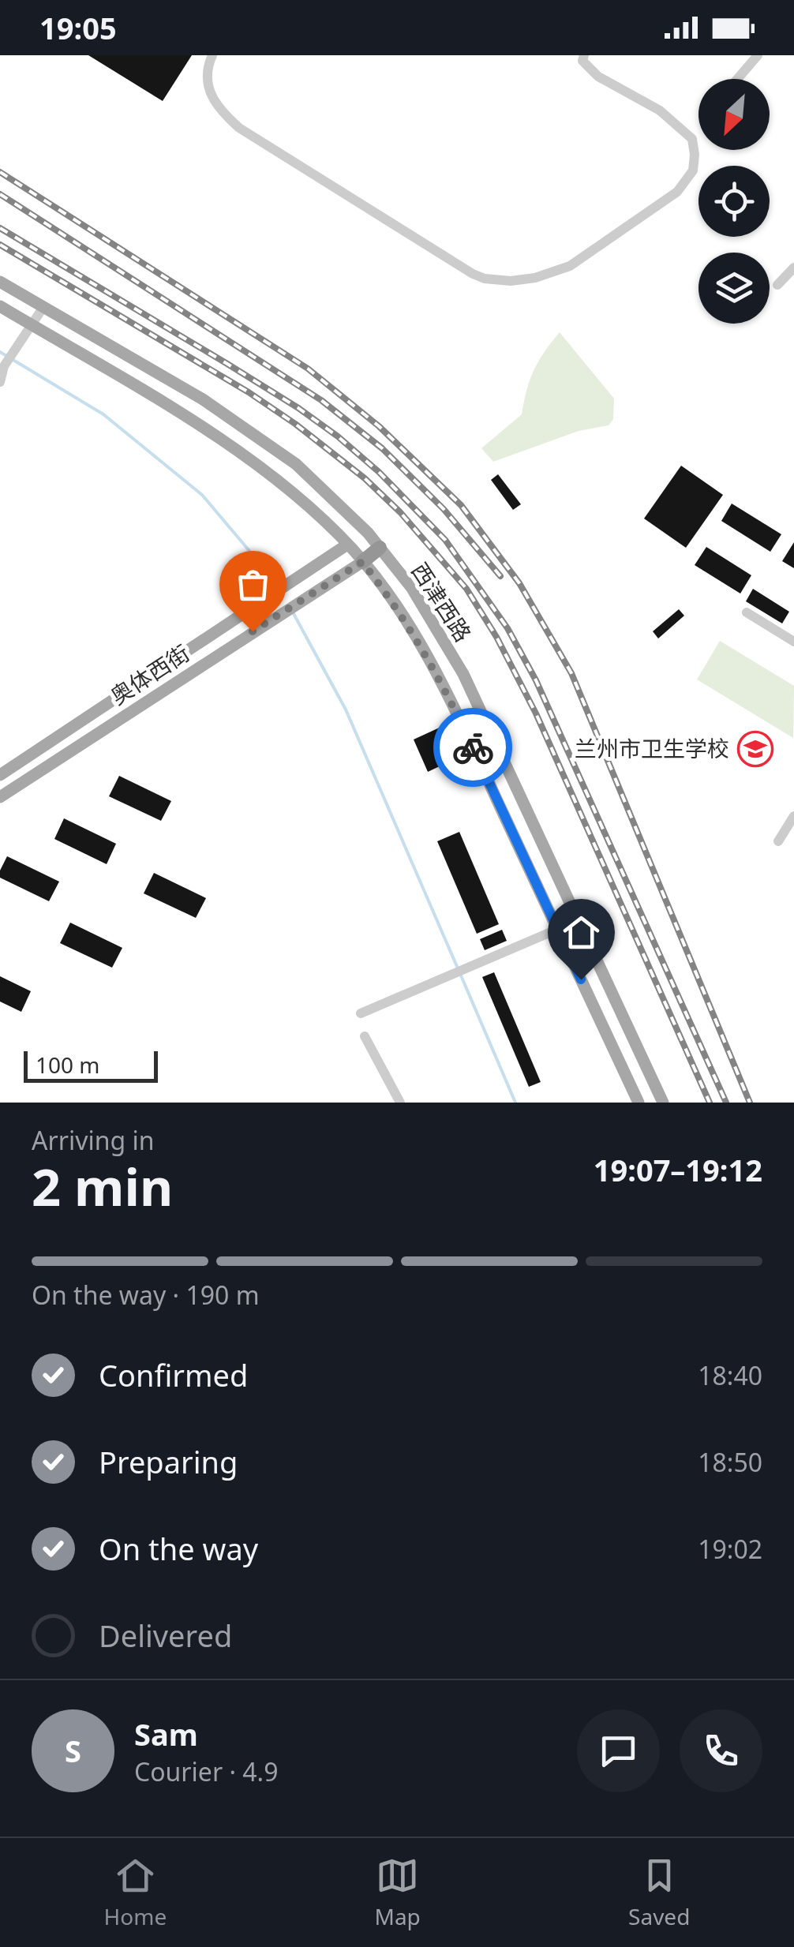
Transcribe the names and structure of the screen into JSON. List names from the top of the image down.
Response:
{
  "streets": {
    "main road": ["西津西路", "奥体西街"]
  },
  "crossings": [
    ["西津西路", "奥体西街"]
  ],
  "places": {
    "school or university": ["兰州市卫生学校"]
  },
  "scale_bar": "100 m",
  "north": "bottom left",
  "page": {
    "status": "19:05",
    "scale": "100 m",
    "heading": ["2 min", "Arriving in", "19:07–19:12"],
    "panel": ["Sam", "Courier · 4.9"],
    "bar": "On the way · 190 m",
    "list": [
      ["Confirmed", "18:40"],
      ["Preparing", "18:50"],
      ["On the way", "19:02"],
      "Delivered"
    ],
    "round": "S",
    "tabs": ["Home", "Map", "Saved"]
  }
}
